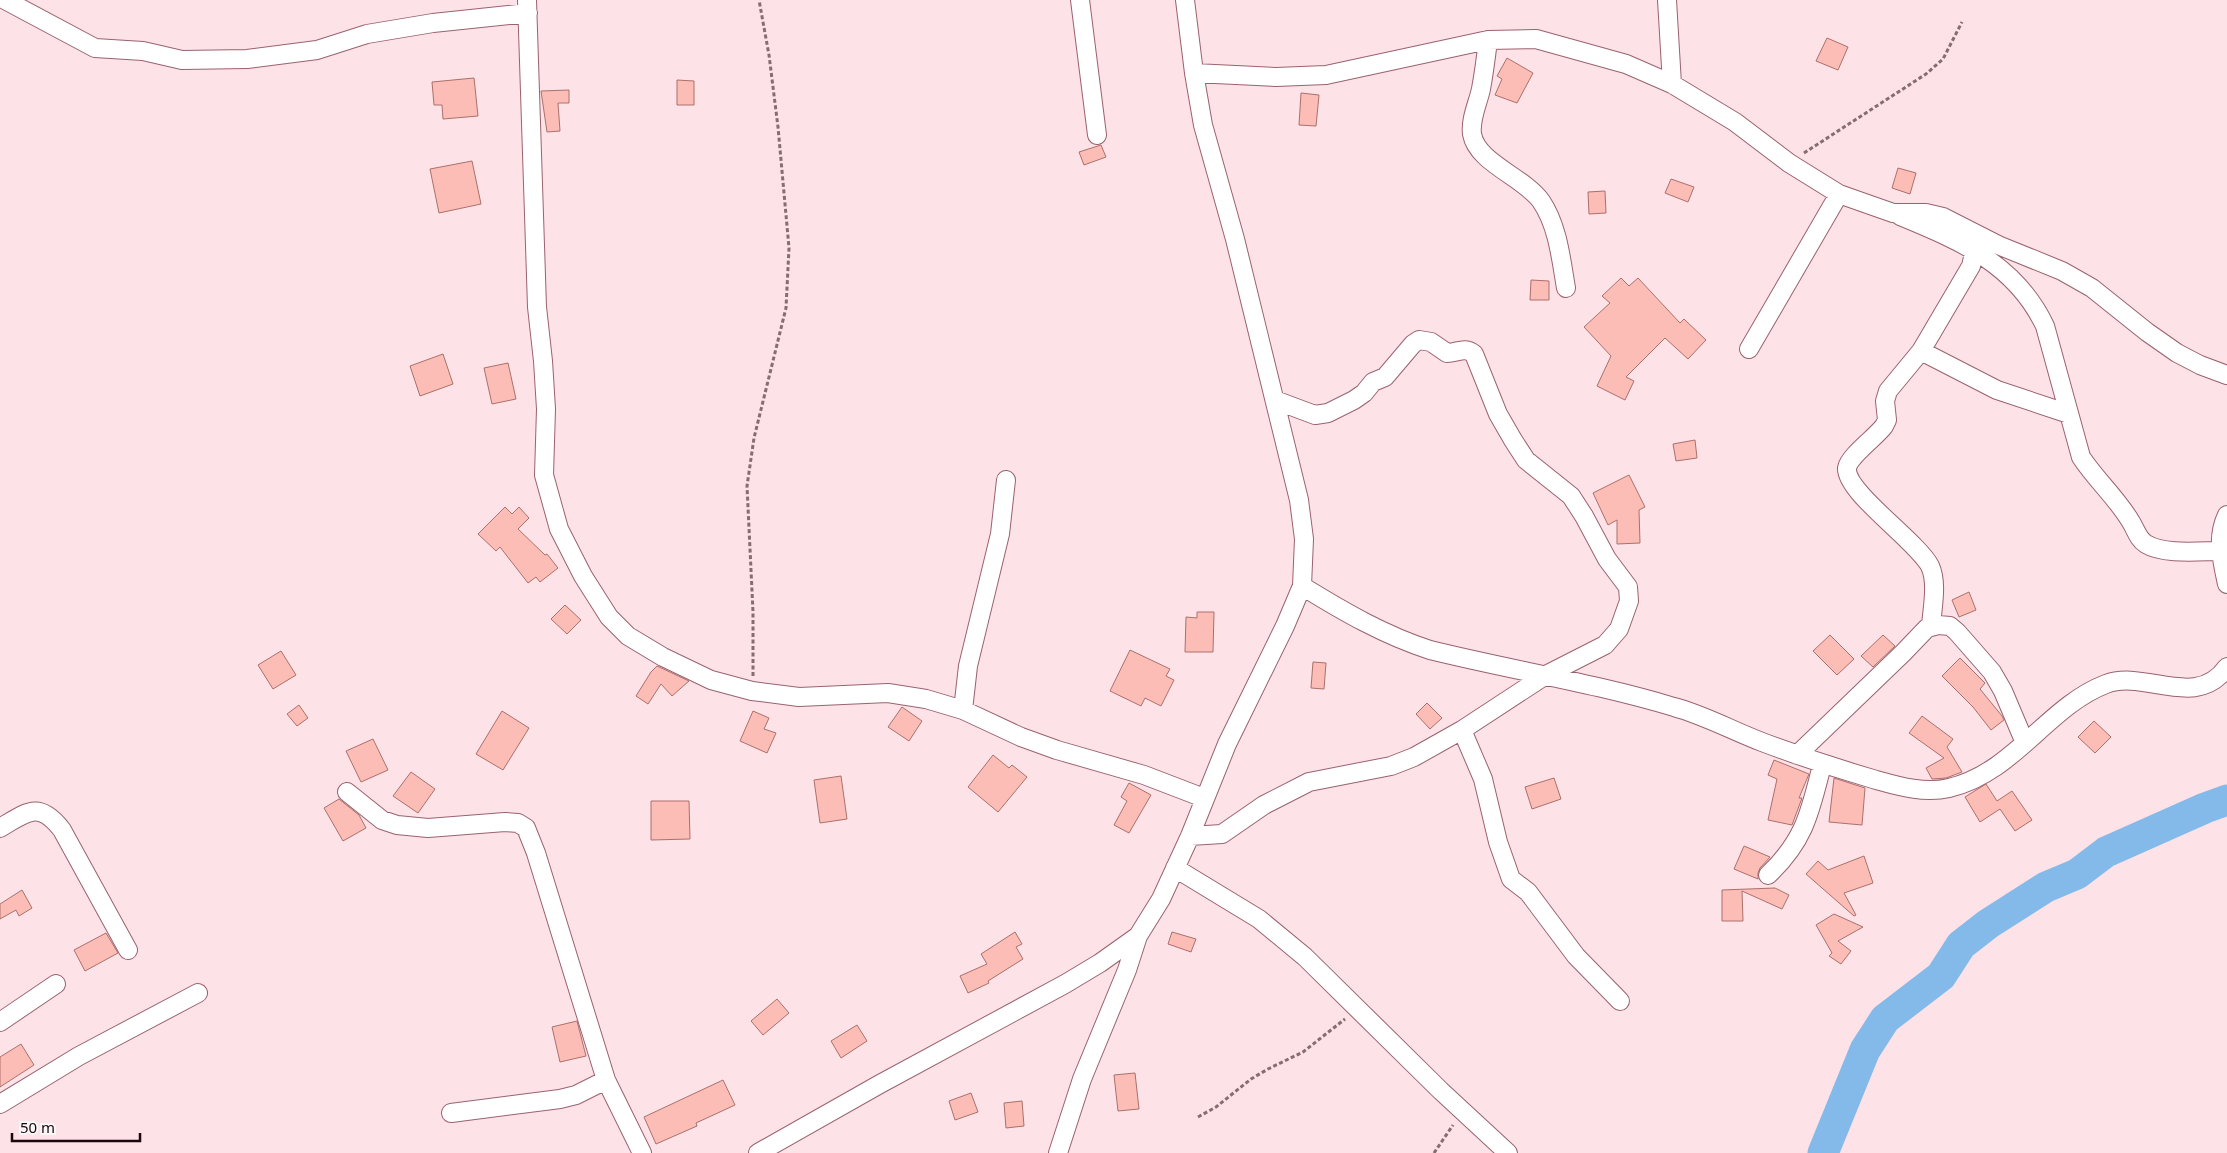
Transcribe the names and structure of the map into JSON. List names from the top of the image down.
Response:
{
  "scale_bar": "50 m"
}
